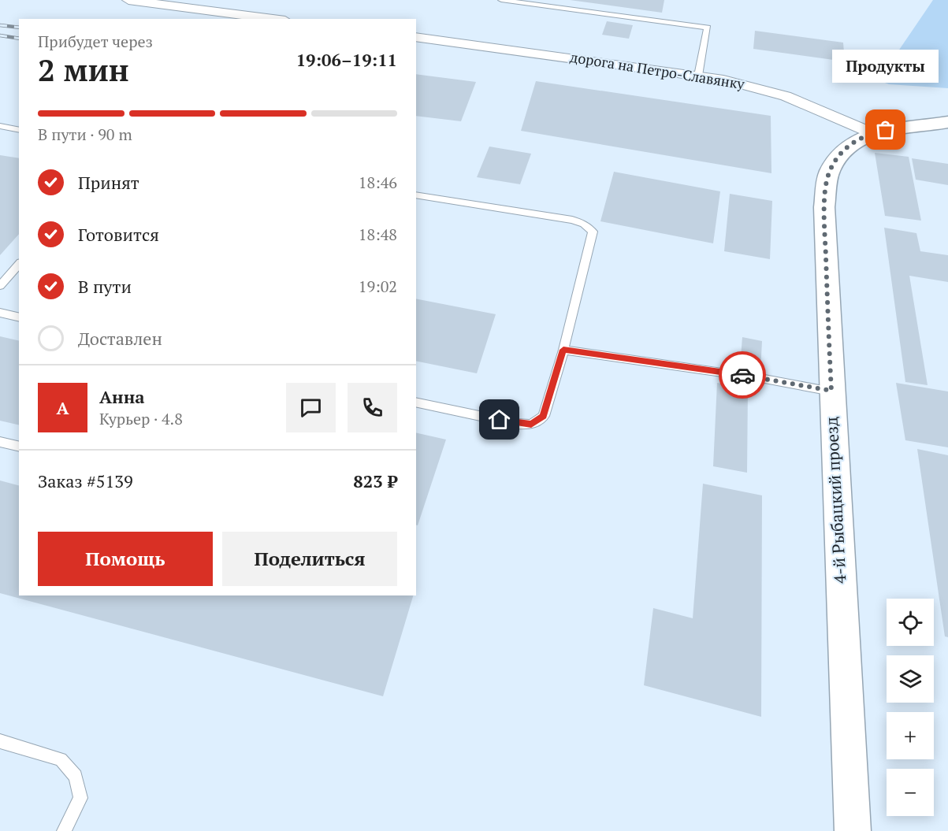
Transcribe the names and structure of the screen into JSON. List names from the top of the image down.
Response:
{
  "streets": {
    "street": ["дорога на Петро-Славянку", "4-й Рыбацкий проезд"]
  },
  "crossings": [
    ["дорога на Петро-Славянку", "4-й Рыбацкий проезд"]
  ],
  "places": ["Продукты"],
  "page": {
    "heading": ["2 мин", "Прибудет через", "19:06–19:11"],
    "panel": [
      "Анна",
      "Курьер · 4.8",
      "Заказ #5139",
      "823 ₽"
    ],
    "bubble": "Продукты",
    "bar": "В пути · 90 m",
    "list": [
      ["Принят", "18:46"],
      ["Готовится", "18:48"],
      ["В пути", "19:02"],
      "Доставлен"
    ],
    "round": "А",
    "buttons": ["Помощь", "Поделиться"],
    "map_buttons": ["+", "−"]
  }
}
